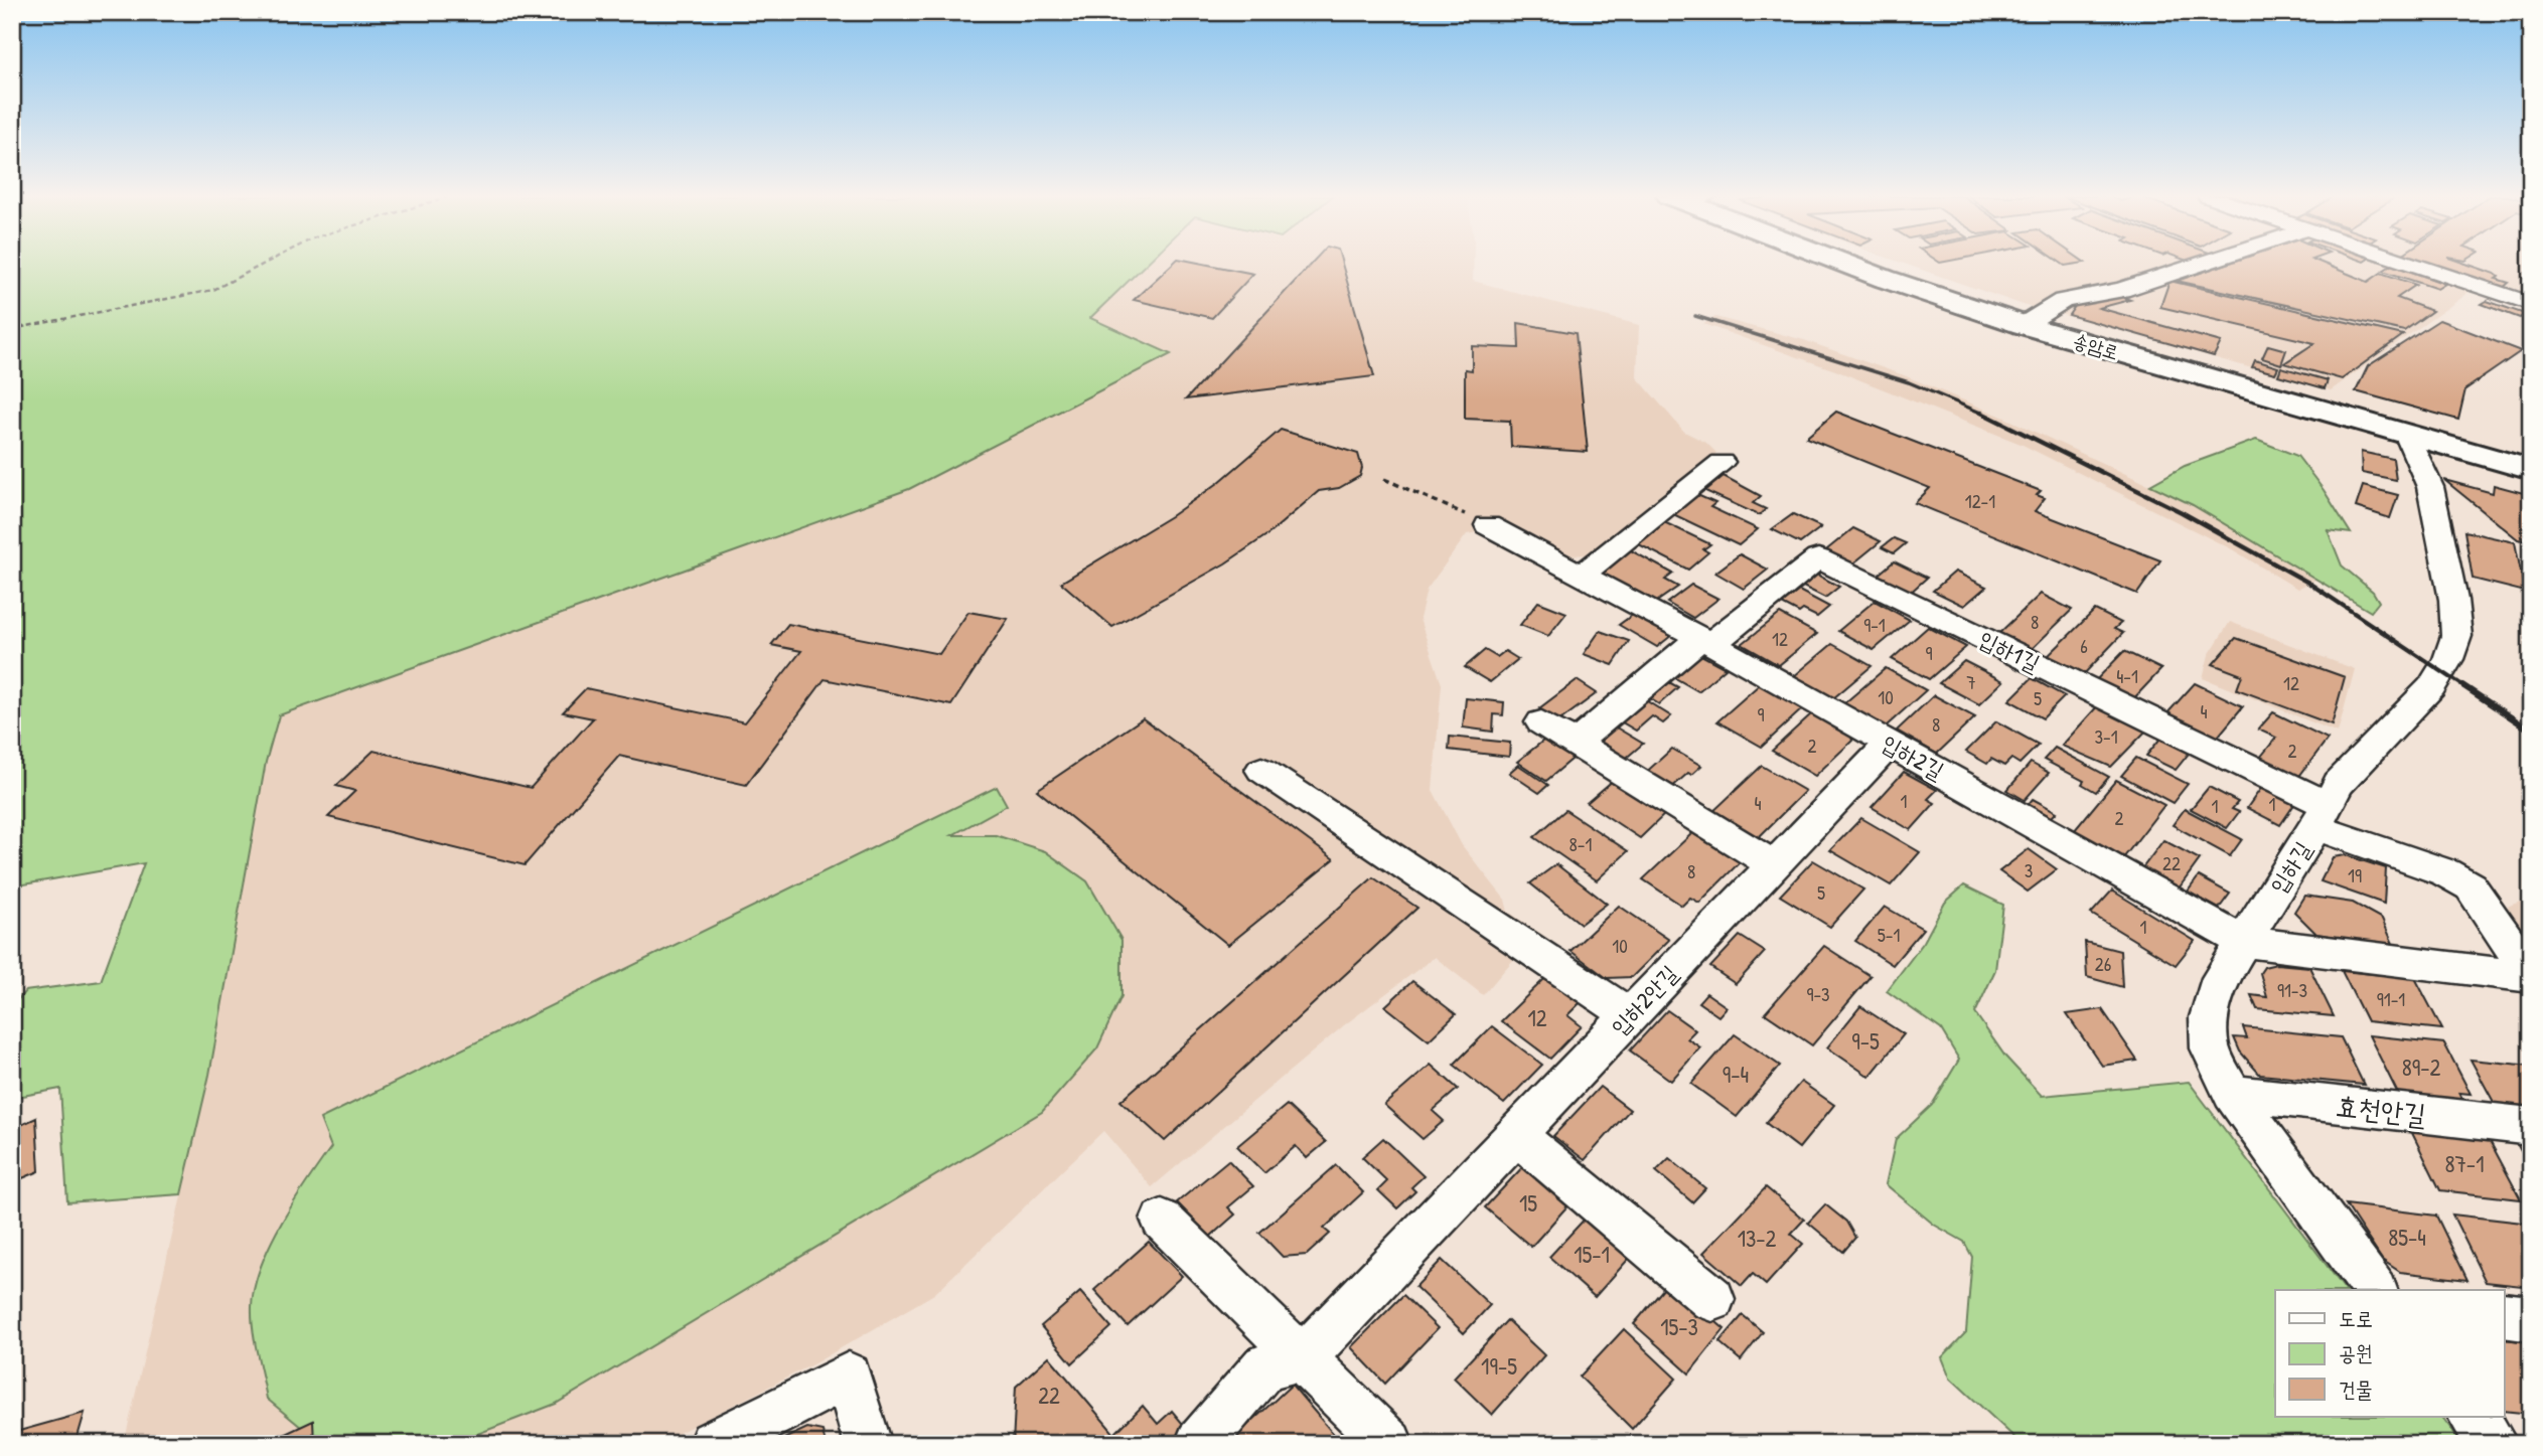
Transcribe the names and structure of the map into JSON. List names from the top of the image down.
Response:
{
  "streets": {
    "main road": ["송암로"],
    "street": [
      "입하1길",
      "입하2길",
      "입하길",
      "입하2안길",
      "효천안길"
    ]
  },
  "crossings": [
    ["송암로", "입하길"],
    ["입하1길", "입하2길"],
    ["입하1길", "입하길"],
    ["입하2길", "입하길"],
    ["입하2길", "입하2안길"],
    ["입하길", "효천안길"]
  ],
  "house_numbers": [
    "12-1",
    "8",
    "9-1",
    "12",
    "6",
    "9",
    "4-1",
    "7",
    "12",
    "10",
    "5",
    "4",
    "9",
    "8",
    "3-1",
    "2",
    "2",
    "1",
    "4",
    "1",
    "1",
    "2",
    "8-1",
    "22",
    "3",
    "8",
    "19",
    "5",
    "1",
    "5-1",
    "10",
    "26",
    "91-3",
    "9-3",
    "91-1",
    "12",
    "9-5",
    "89-2",
    "9-4",
    "87-1",
    "15",
    "85-4",
    "13-2",
    "15-1",
    "15-3",
    "19-5",
    "22"
  ],
  "legend": ["도로", "공원", "건물"]
}
